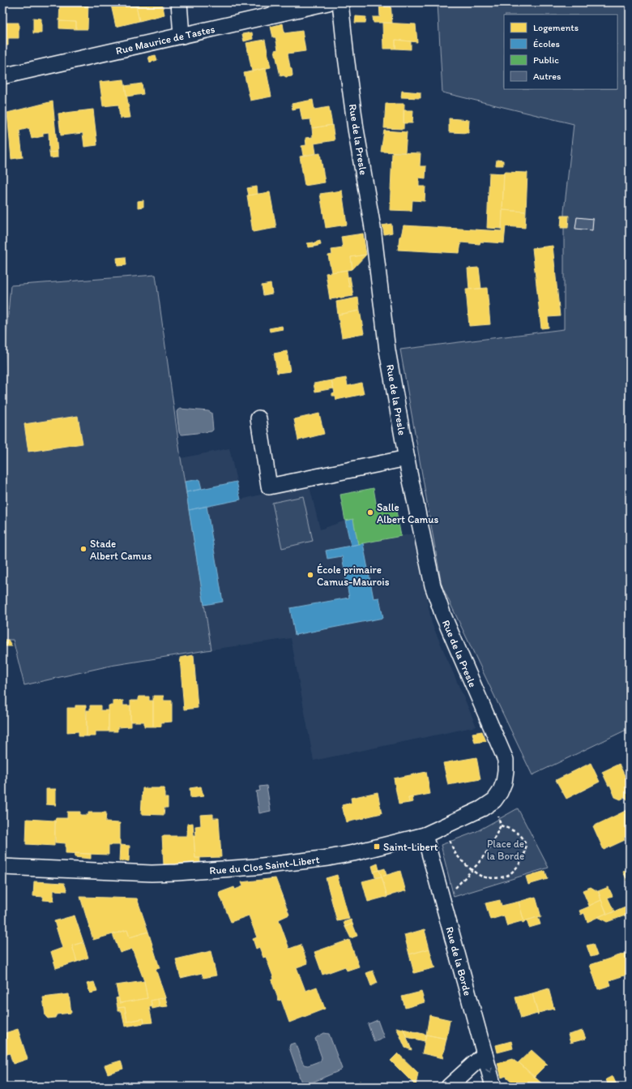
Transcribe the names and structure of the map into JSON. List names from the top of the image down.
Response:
{
  "streets": {
    "street": [
      "Rue Maurice de Tastes",
      "Rue de la Presle",
      "Rue du Clos Saint-Libert",
      "Rue de la Borde"
    ]
  },
  "crossings": [
    ["Rue de la Presle", "Rue du Clos Saint-Libert"],
    ["Rue du Clos Saint-Libert", "Rue de la Borde"]
  ],
  "parks": ["Place de la Borde"],
  "places": {
    "other": ["Salle Albert Camus", "Stade Albert Camus", "École primaire Camus-Maurois"],
    "transit": ["Saint-Libert"]
  },
  "legend": [
    "Logements",
    "Écoles",
    "Public",
    "Autres"
  ]
}
